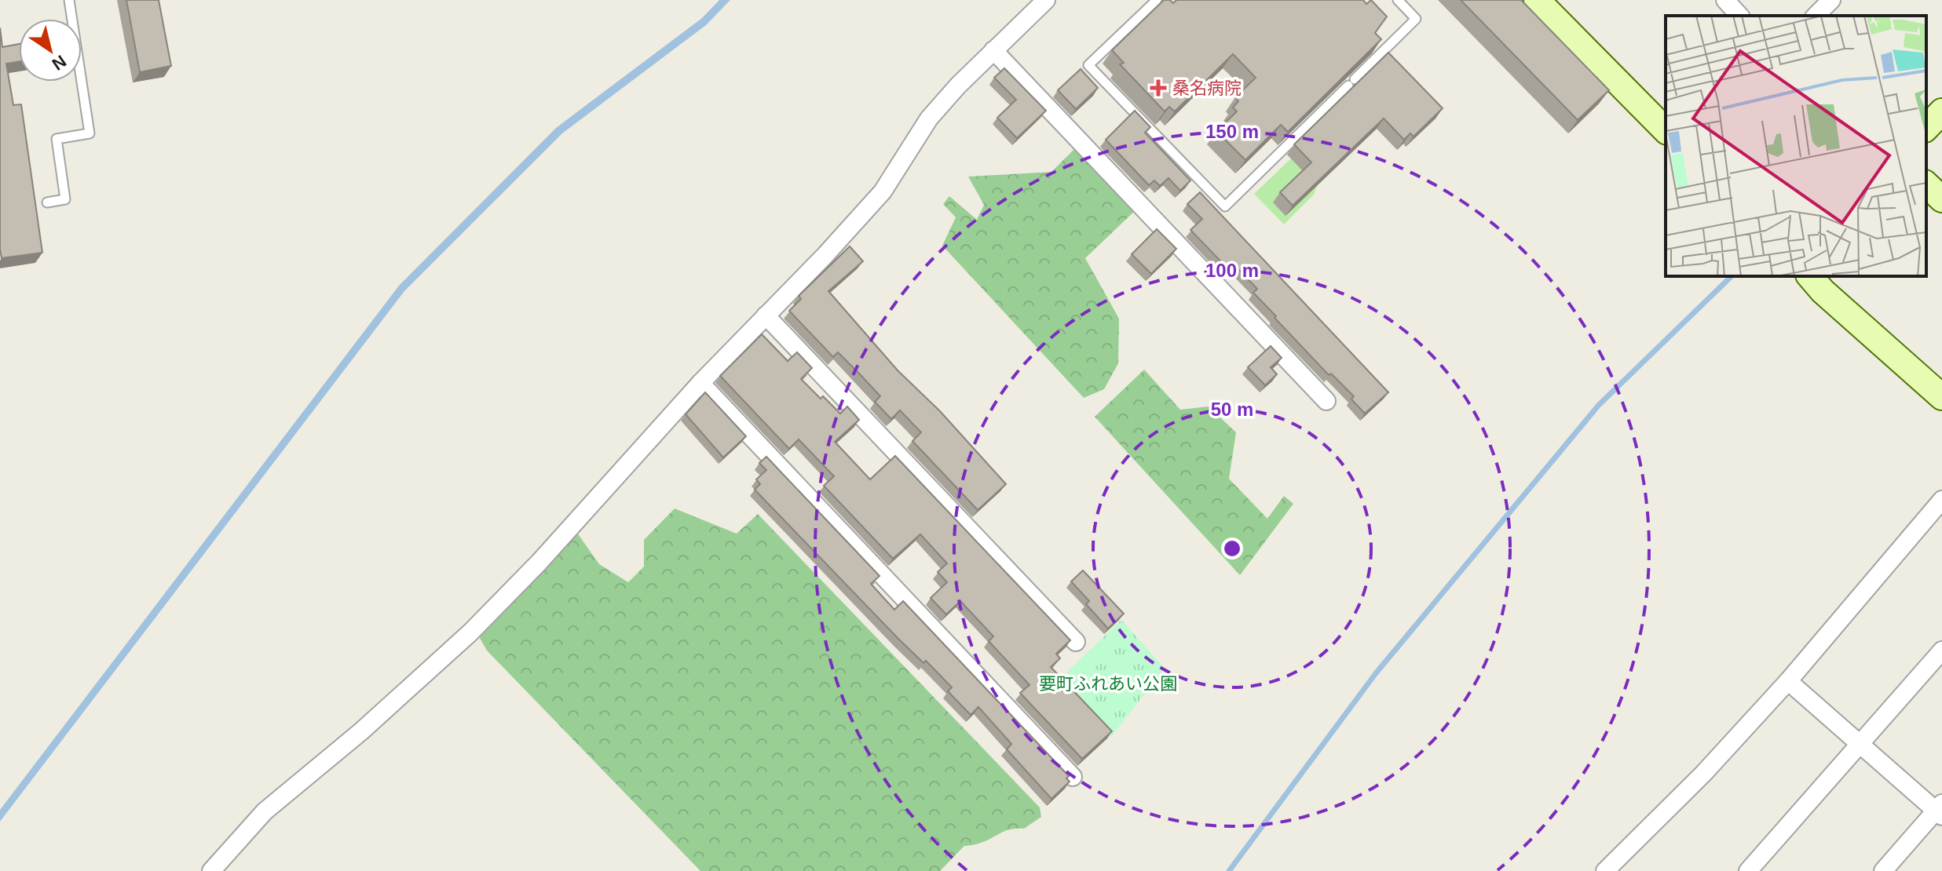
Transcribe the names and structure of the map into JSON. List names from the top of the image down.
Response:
{
  "parks": ["要町ふれあい公園"],
  "places": {
    "health": ["桑名病院"]
  },
  "north": "bottom right",
  "rings": ["150 m", "100 m", "50 m"]
}
